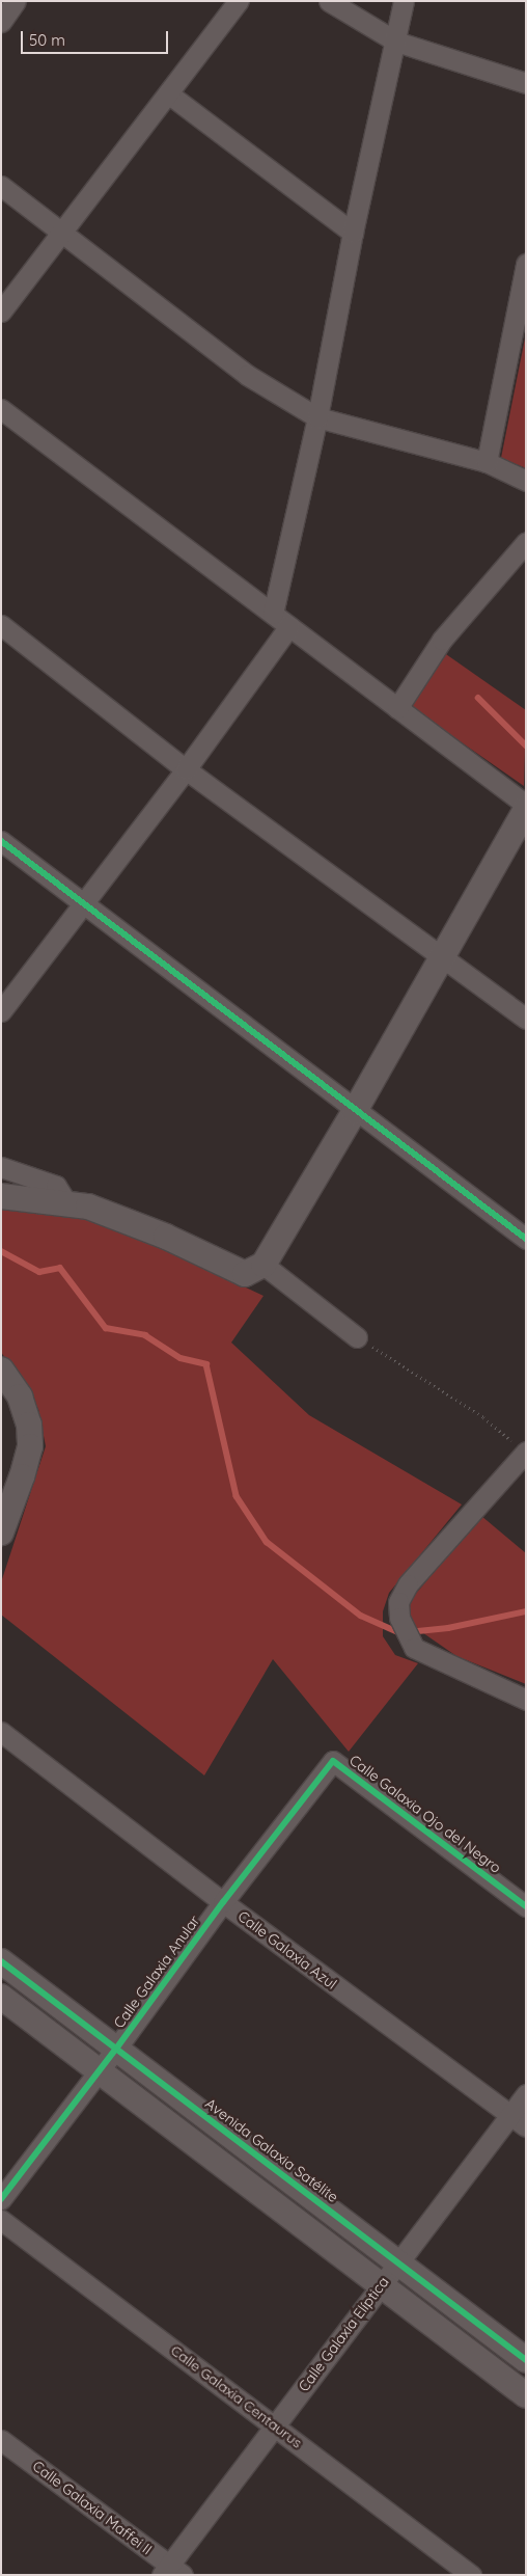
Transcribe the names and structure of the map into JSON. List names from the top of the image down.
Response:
{
  "streets": {
    "street": [
      "Calle Galaxia Ojo del Negro",
      "Calle Galaxia Azul",
      "Calle Galaxia Anular",
      "Avenida Galaxia Satélite",
      "Calle Galaxia Elíptica",
      "Calle Galaxia Centaurus",
      "Calle Galaxia Maffei II"
    ]
  },
  "crossings": [
    ["Calle Galaxia Ojo del Negro", "Calle Galaxia Anular"],
    ["Calle Galaxia Azul", "Calle Galaxia Anular"],
    ["Calle Galaxia Azul", "Calle Galaxia Elíptica"],
    ["Calle Galaxia Anular", "Avenida Galaxia Satélite"],
    ["Avenida Galaxia Satélite", "Calle Galaxia Elíptica"],
    ["Calle Galaxia Elíptica", "Calle Galaxia Centaurus"],
    ["Calle Galaxia Elíptica", "Calle Galaxia Maffei II"]
  ],
  "scale_bar": "50 m"
}
